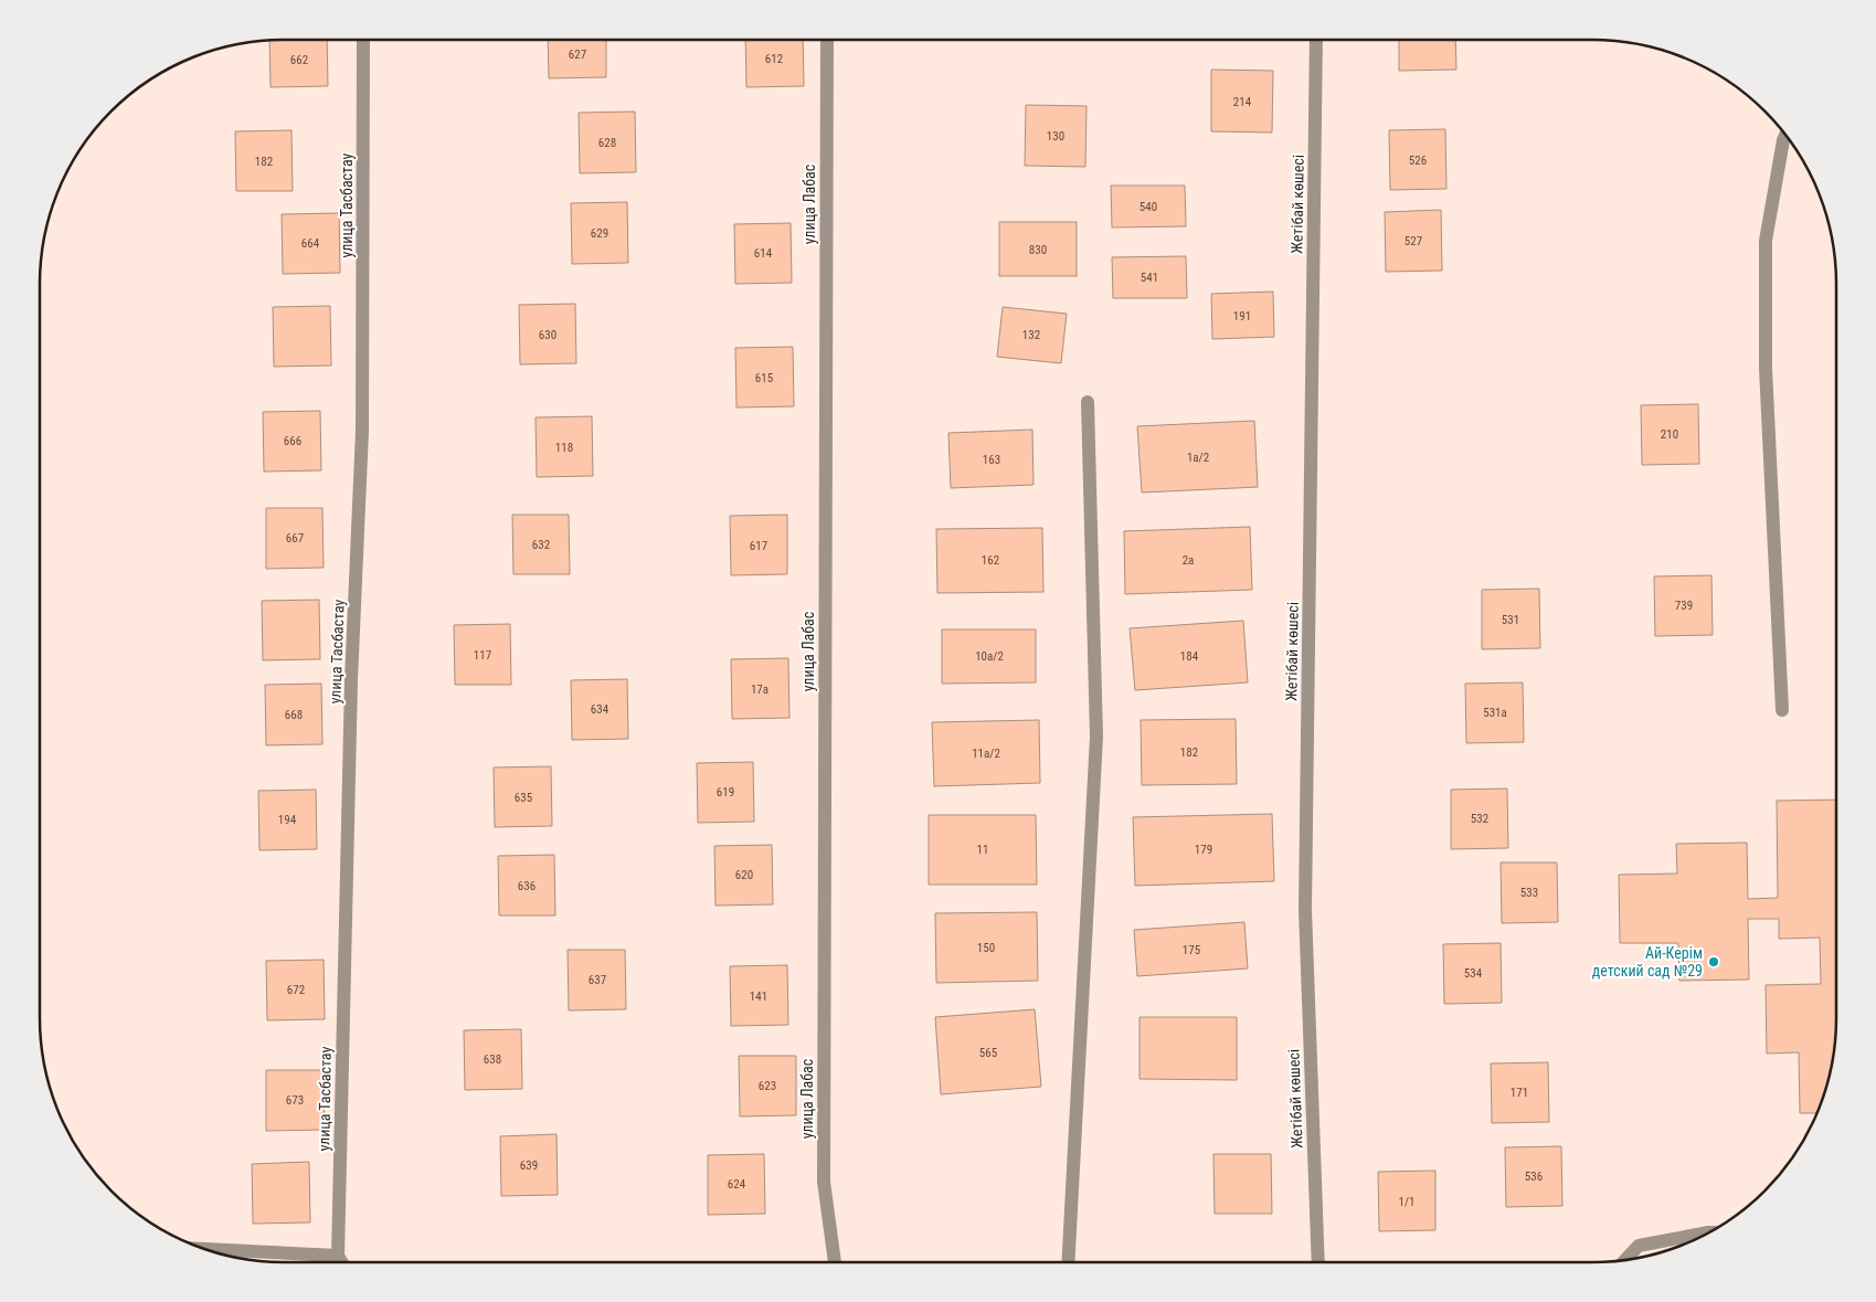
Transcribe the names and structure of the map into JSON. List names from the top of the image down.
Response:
{
  "streets": {
    "street": ["улица Лабас", "Жетібай көшесі", "улица Тасбастау"]
  },
  "places": ["Ай-Керім детский сад №29"],
  "house_numbers": [
    "627",
    "612",
    "662",
    "214",
    "130",
    "628",
    "526",
    "182",
    "540",
    "629",
    "527",
    "664",
    "830",
    "614",
    "541",
    "191",
    "630",
    "132",
    "615",
    "210",
    "666",
    "118",
    "1а/2",
    "163",
    "667",
    "632",
    "617",
    "162",
    "2а",
    "739",
    "531",
    "117",
    "10а/2",
    "184",
    "17а",
    "634",
    "531а",
    "668",
    "182",
    "11а/2",
    "619",
    "635",
    "532",
    "194",
    "11",
    "179",
    "620",
    "636",
    "533",
    "150",
    "175",
    "534",
    "637",
    "672",
    "141",
    "565",
    "638",
    "623",
    "171",
    "673",
    "639",
    "536",
    "624",
    "1/1"
  ]
}
